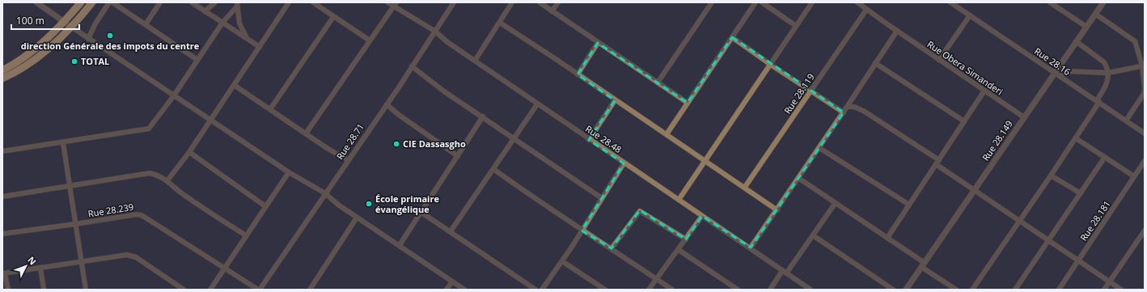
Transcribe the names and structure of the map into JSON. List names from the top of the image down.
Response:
{
  "streets": {
    "street": [
      "Rue 28.16",
      "Rue Obera Simanderi",
      "Rue 28.119",
      "Rue 28.48",
      "Rue 28.149",
      "Rue 28.71",
      "Rue 28.239",
      "Rue 28.181"
    ]
  },
  "crossings": [
    ["Rue 28.16", "Rue 28.149"],
    ["Rue Obera Simanderi", "Rue 28.149"],
    ["Rue 28.48", "Rue 28.71"],
    ["Rue 28.71", "Rue 28.239"]
  ],
  "places": [
    "direction Générale des impots du centre",
    "TOTAL",
    "CIE Dassasgho",
    "École primaire évangélique"
  ],
  "scale_bar": "100 m",
  "north": "top right"
}
